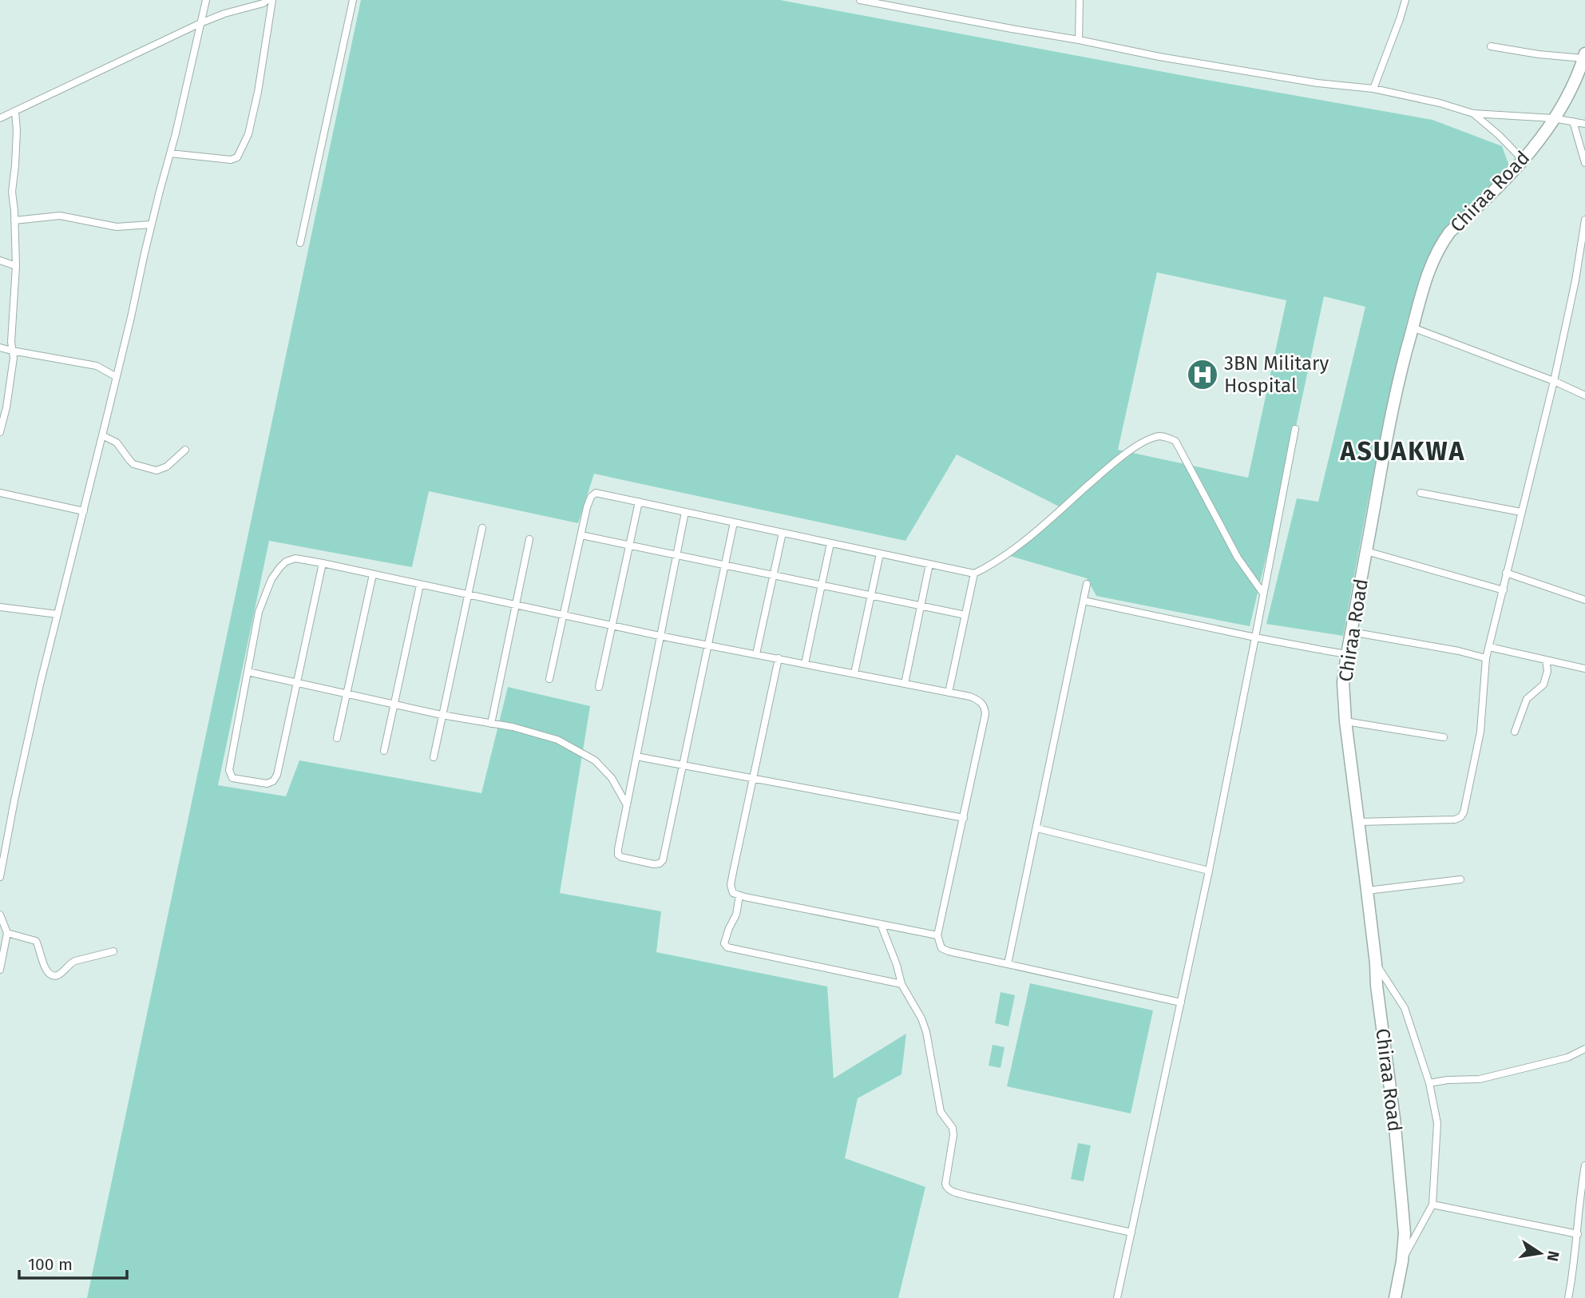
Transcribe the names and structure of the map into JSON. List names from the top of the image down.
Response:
{
  "streets": {
    "highway": ["Chiraa Road"]
  },
  "districts": ["ASUAKWA"],
  "places": {
    "hospital": ["3BN Military Hospital"]
  },
  "scale_bar": "100 m",
  "north": "right"
}
